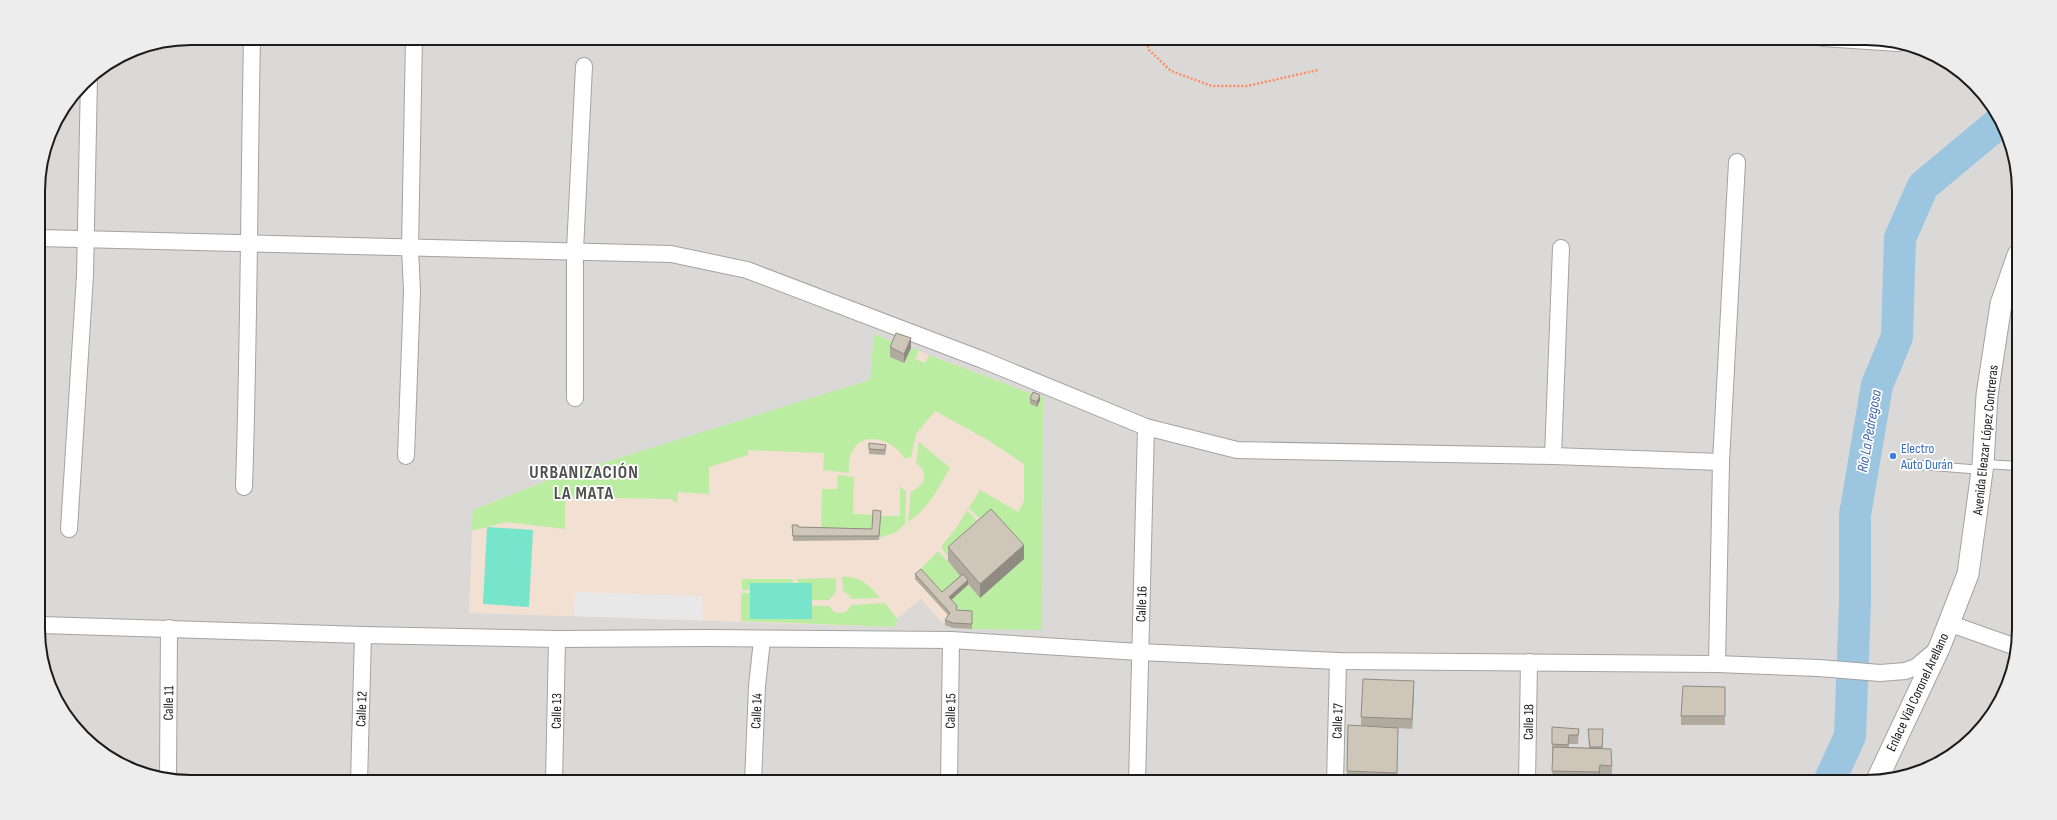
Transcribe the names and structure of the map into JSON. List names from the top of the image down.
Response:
{
  "streets": {
    "street": [
      "Avenida Eleazar López Contreras",
      "Calle 16",
      "Enlace Vial Coronel Arellano",
      "Calle 11",
      "Calle 12",
      "Calle 13",
      "Calle 14",
      "Calle 15",
      "Calle 17",
      "Calle 18"
    ]
  },
  "crossings": [
    ["Avenida Eleazar López Contreras", "Enlace Vial Coronel Arellano"]
  ],
  "districts": ["URBANIZACIÓN LA MATA"],
  "water": ["Río La Pedregosa"],
  "places": ["Electro Auto Durán"]
}
